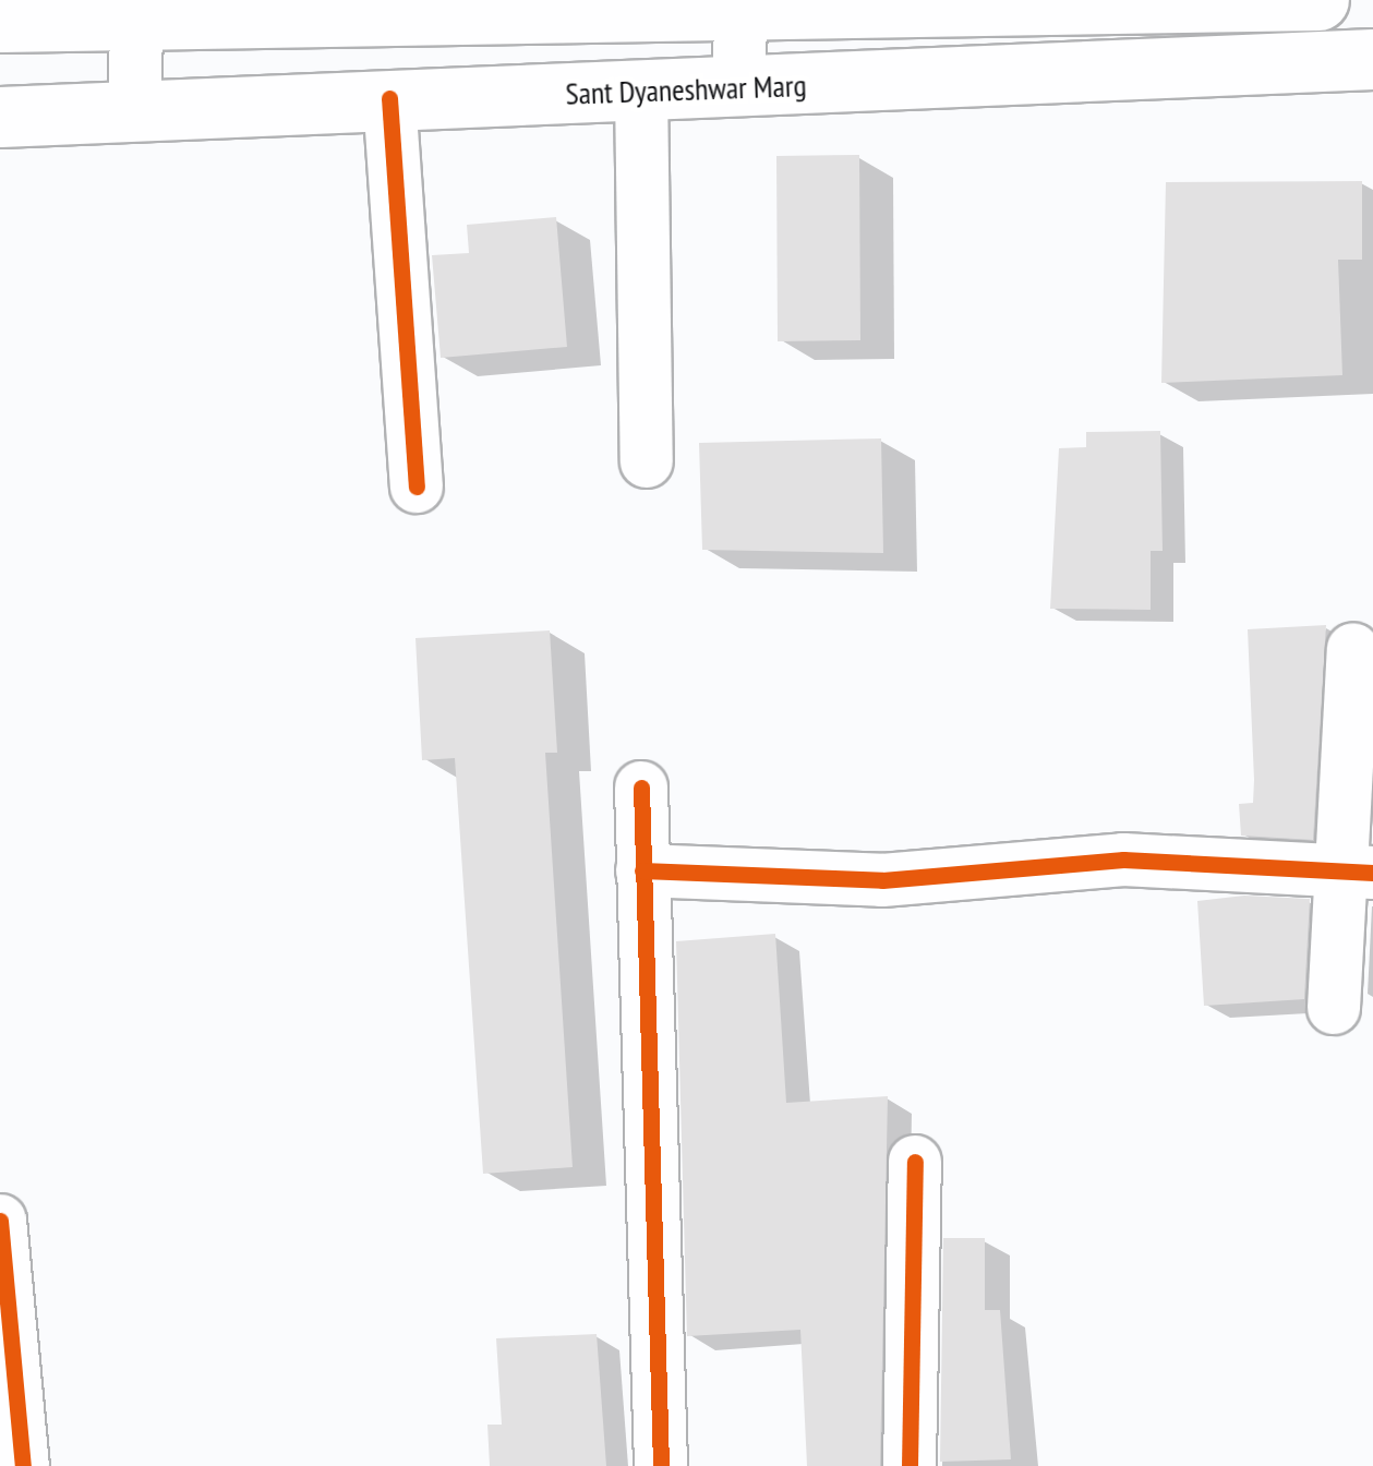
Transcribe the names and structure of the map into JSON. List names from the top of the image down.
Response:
{
  "streets": {
    "main road": ["Sant Dyaneshwar Marg"]
  }
}
